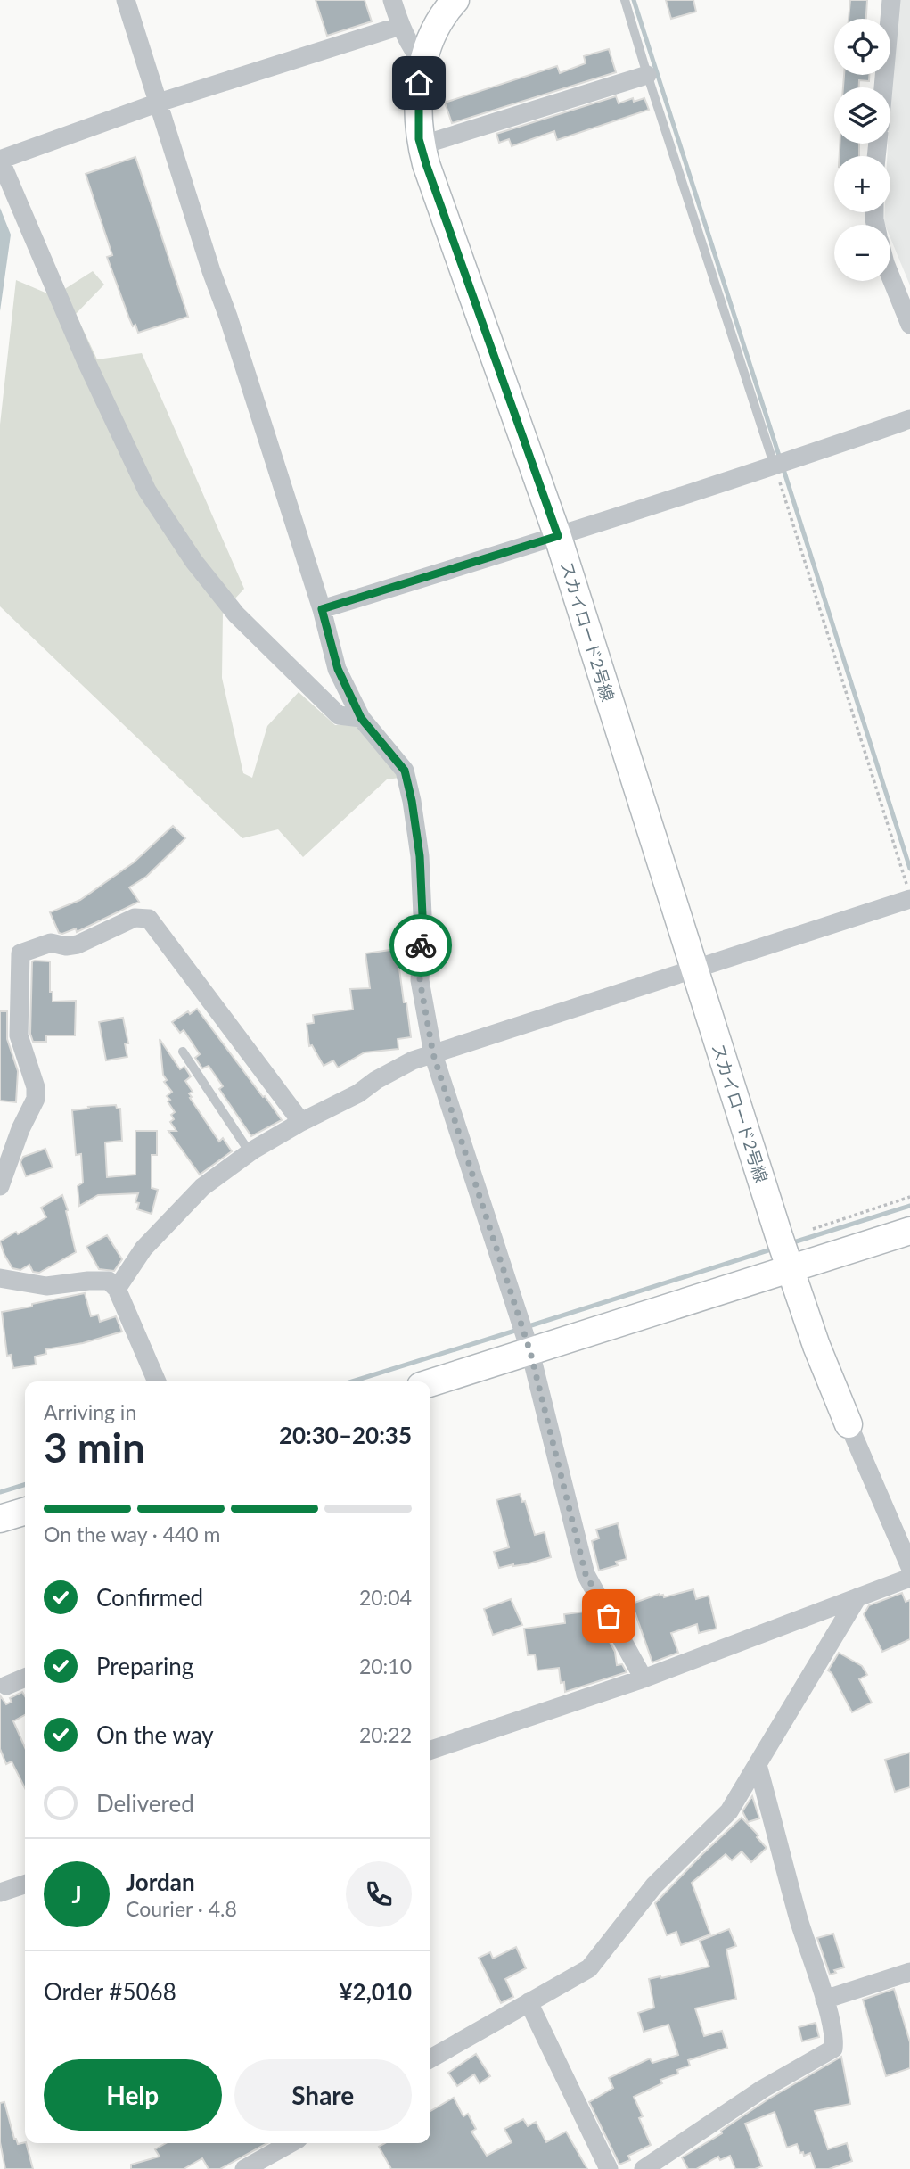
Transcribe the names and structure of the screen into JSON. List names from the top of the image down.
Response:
{
  "streets": {
    "street": ["スカイロード2号線"]
  },
  "page": {
    "map_buttons": ["+", "−"],
    "heading": ["3 min", "Arriving in", "20:30–20:35"],
    "panel": [
      "Jordan",
      "Courier · 4.8",
      "Order #5068",
      "¥2,010"
    ],
    "bar": "On the way · 440 m",
    "list": [
      ["Confirmed", "20:04"],
      ["Preparing", "20:10"],
      ["On the way", "20:22"],
      "Delivered"
    ],
    "round": "J",
    "buttons": ["Help", "Share"]
  }
}
